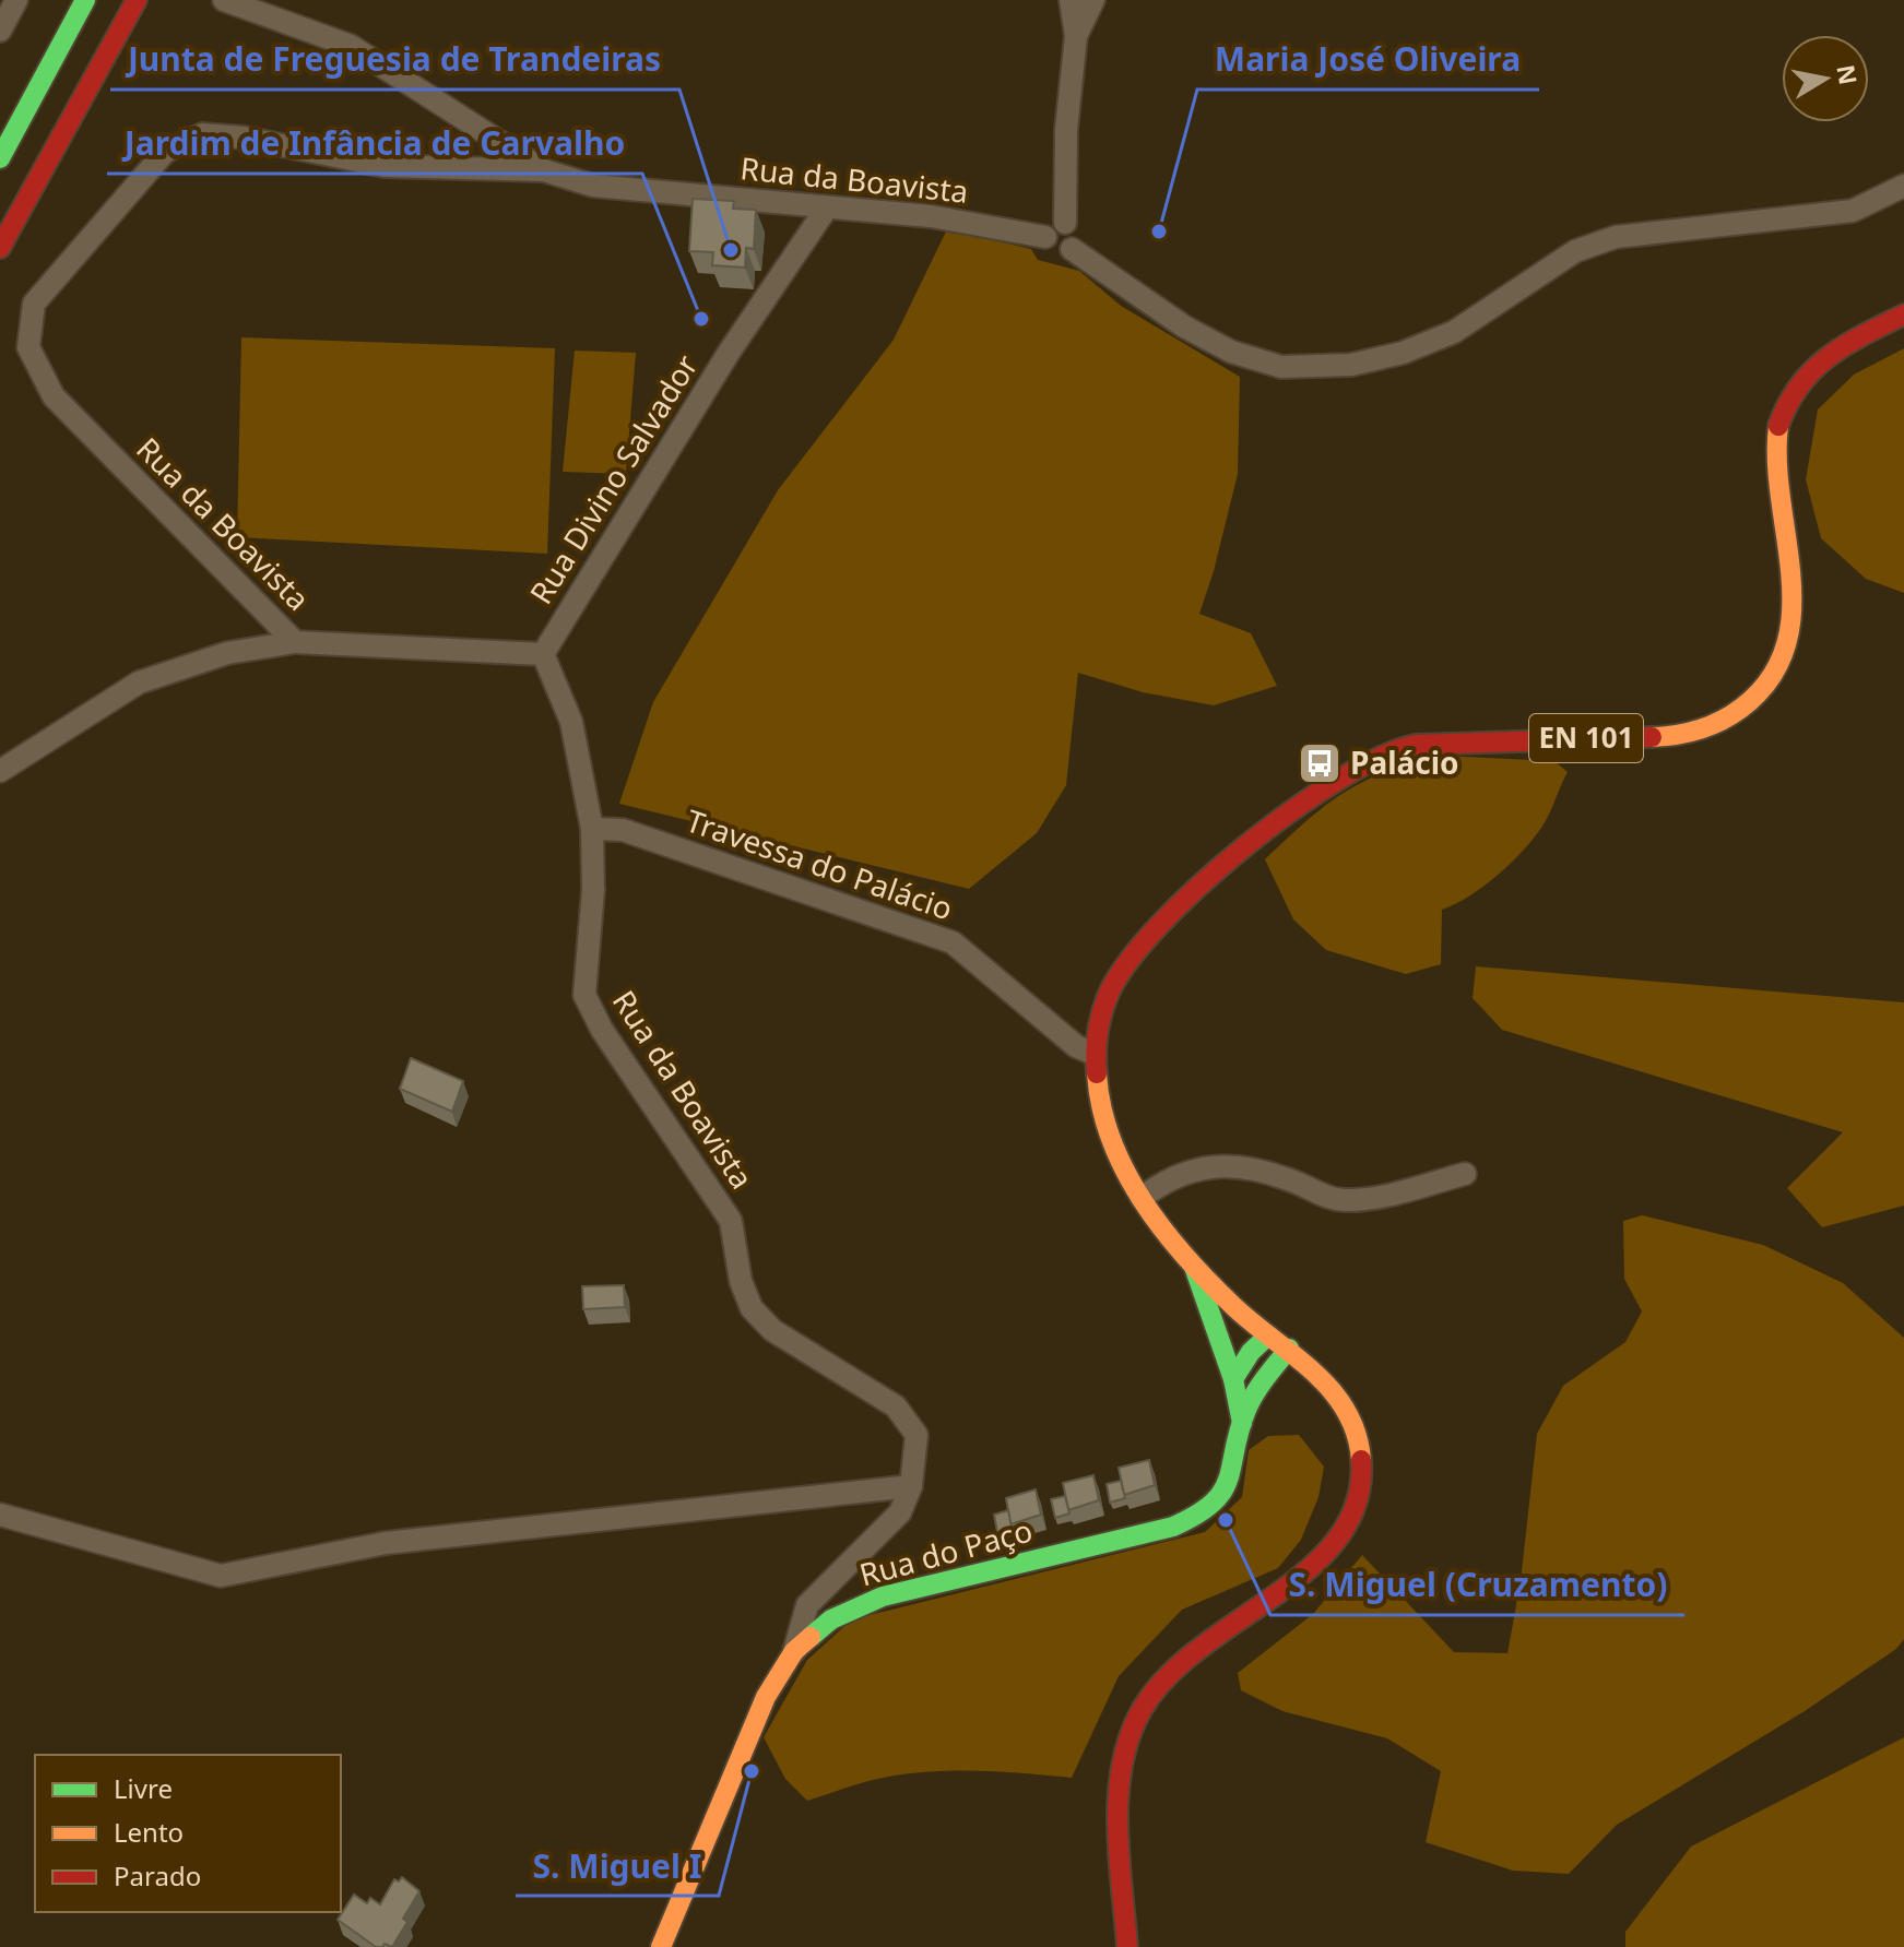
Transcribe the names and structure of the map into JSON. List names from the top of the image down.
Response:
{
  "streets": {
    "main road": ["EN 101", "Rua do Paço"],
    "street": ["Rua da Boavista", "Rua Divino Salvador", "Travessa do Palácio"]
  },
  "crossings": [
    ["Rua da Boavista", "Rua Divino Salvador"],
    ["Rua da Boavista", "Travessa do Palácio"],
    ["Rua da Boavista", "Rua do Paço"],
    ["EN 101", "Travessa do Palácio"],
    ["EN 101", "Rua do Paço"]
  ],
  "places": {
    "other": [
      "Maria José Oliveira",
      "Junta de Freguesia de Trandeiras",
      "Jardim de Infância de Carvalho",
      "S. Miguel (Cruzamento)",
      "S. Miguel I"
    ],
    "bus stop": ["Palácio"]
  },
  "legend": ["Livre", "Lento", "Parado"],
  "north": "right"
}
